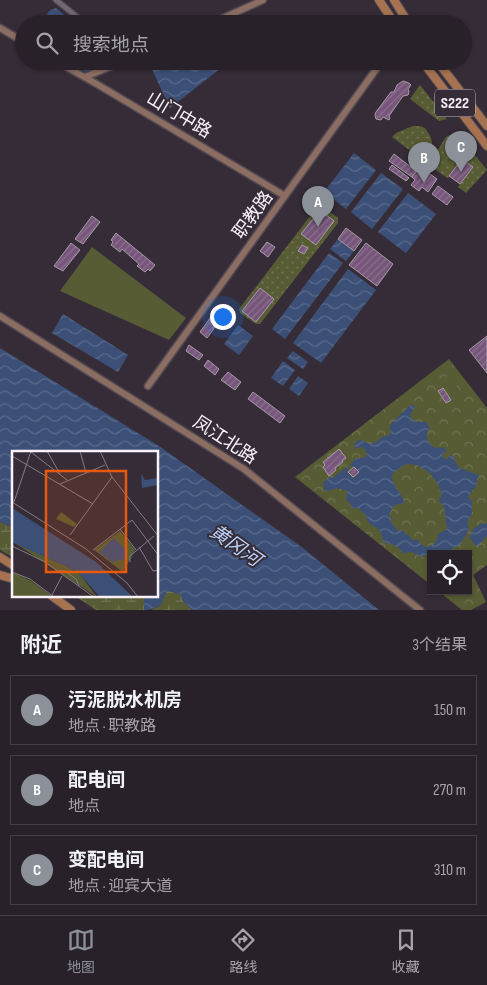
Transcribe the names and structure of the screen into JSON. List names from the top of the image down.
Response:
{
  "streets": {
    "main road": ["S222"],
    "street": ["山门中路", "职教路", "凤江北路"]
  },
  "crossings": [
    ["山门中路", "职教路"]
  ],
  "water": ["黄冈河"],
  "page": {
    "search": "搜索地点",
    "pins": ["C", "B", "A"],
    "heading": ["附近", "3个结果"],
    "list": [
      {
        "mark": "A",
        "name": "污泥脱水机房",
        "note": "地点 · 职教路",
        "value": "150 m"
      },
      {
        "mark": "B",
        "name": "配电间",
        "note": "地点",
        "value": "270 m"
      },
      {
        "mark": "C",
        "name": "变配电间",
        "note": "地点 · 迎宾大道",
        "value": "310 m"
      }
    ],
    "nav": ["地图", "路线", "收藏"]
  }
}
